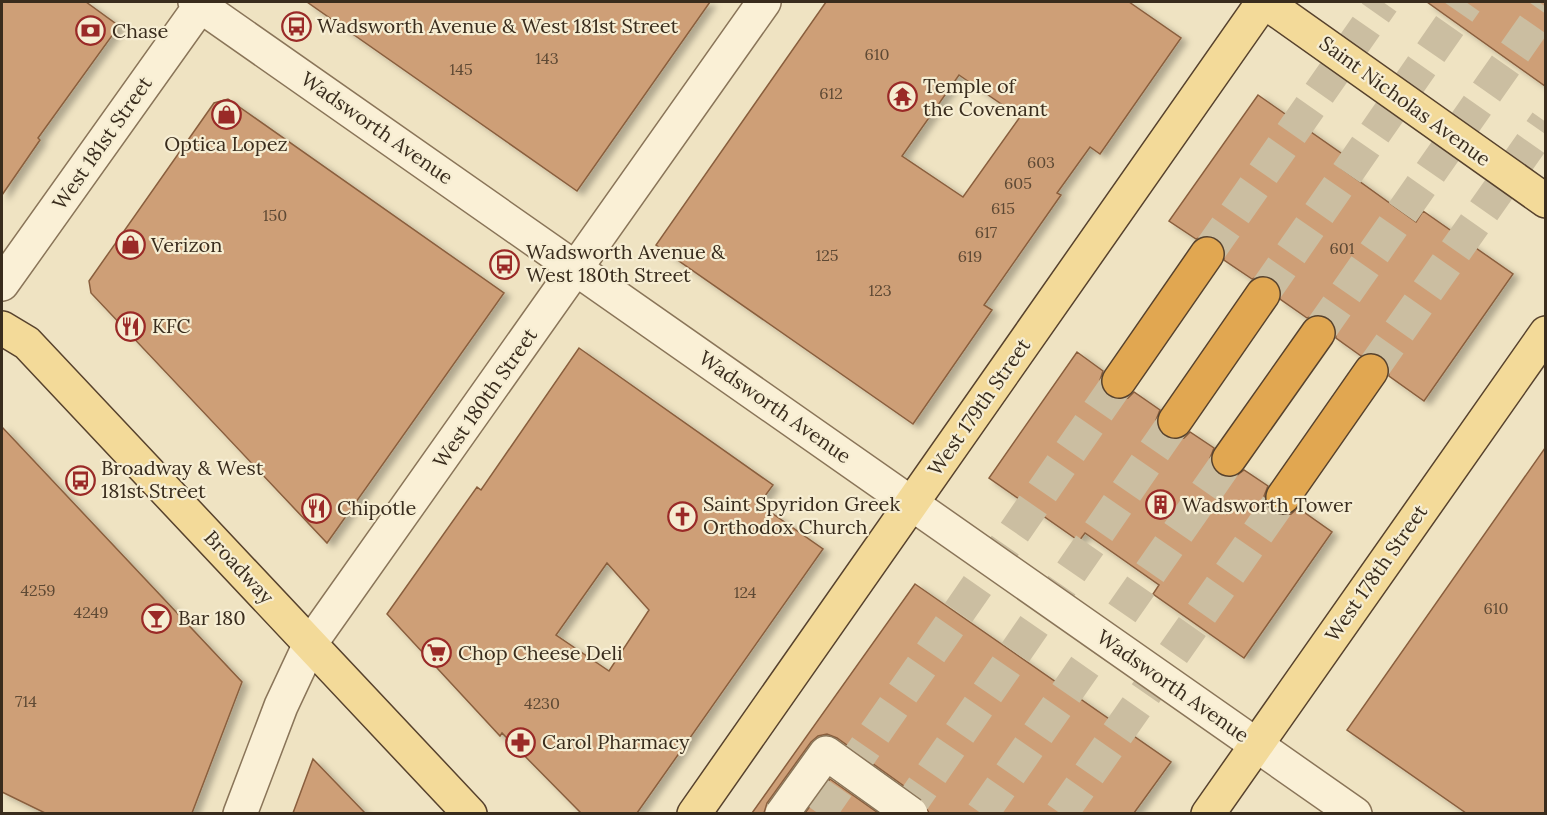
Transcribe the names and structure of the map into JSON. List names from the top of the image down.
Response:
{
  "streets": {
    "main road": [
      "Saint Nicholas Avenue",
      "West 179th Street",
      "Broadway",
      "West 178th Street"
    ],
    "street": ["Wadsworth Avenue", "West 181st Street", "West 180th Street"]
  },
  "crossings": [
    ["Saint Nicholas Avenue", "West 179th Street"],
    ["Wadsworth Avenue", "West 181st Street"],
    ["Wadsworth Avenue", "West 180th Street"],
    ["Wadsworth Avenue", "West 179th Street"],
    ["Wadsworth Avenue", "West 178th Street"],
    ["West 180th Street", "Broadway"]
  ],
  "places": {
    "bus stop": ["Wadsworth Avenue & West 181st Street", "Wadsworth Avenue & West 180th Street", "Broadway & West 181st Street"],
    "bank": ["Chase"],
    "temple": ["Temple of the Covenant"],
    "shop": ["Optica Lopez", "Verizon"],
    "restaurant": ["KFC", "Chipotle"],
    "building": ["Wadsworth Tower"],
    "church": ["Saint Spyridon Greek Orthodox Church"],
    "bar": ["Bar 180"],
    "supermarket": ["Chop Cheese Deli"],
    "pharmacy": ["Carol Pharmacy"]
  },
  "house_numbers": [
    "610",
    "143",
    "145",
    "612",
    "603",
    "605",
    "615",
    "150",
    "617",
    "601",
    "125",
    "619",
    "123",
    "4259",
    "124",
    "610",
    "4249",
    "714",
    "4230"
  ]
}
